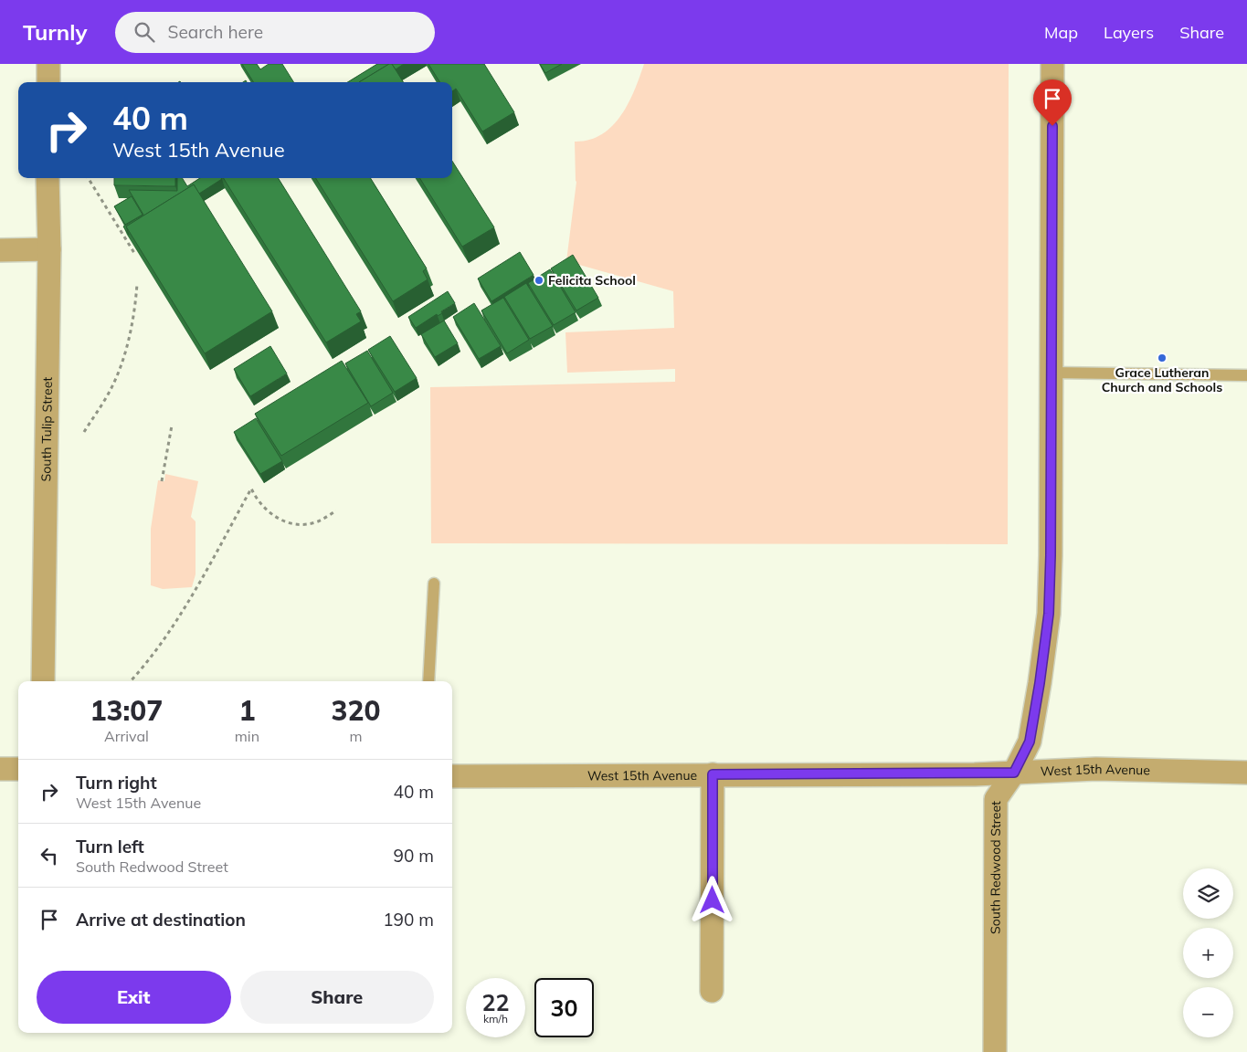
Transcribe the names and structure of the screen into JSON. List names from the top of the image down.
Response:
{
  "streets": {
    "street": ["South Tulip Street", "West 15th Avenue", "South Redwood Street"]
  },
  "crossings": [
    ["West 15th Avenue", "South Redwood Street"]
  ],
  "places": ["Felicita School", "Grace Lutheran Church and Schools"],
  "page": {
    "header": "Turnly",
    "search": "Search here",
    "nav": ["Map", "Layers", "Share"],
    "turn": ["40 m", "West 15th Avenue"],
    "eta": [
      "13:07",
      "Arrival",
      "1",
      "min",
      "320",
      "m"
    ],
    "list": [
      {
        "name": "Turn right",
        "note": "West 15th Avenue",
        "value": "40 m"
      },
      {
        "name": "Turn left",
        "note": "South Redwood Street",
        "value": "90 m"
      },
      {
        "name": "Arrive at destination",
        "value": "190 m"
      }
    ],
    "map_buttons": ["+", "−"],
    "buttons": ["Exit", "Share"],
    "speed": "22 km/h",
    "limit": "30"
  }
}
